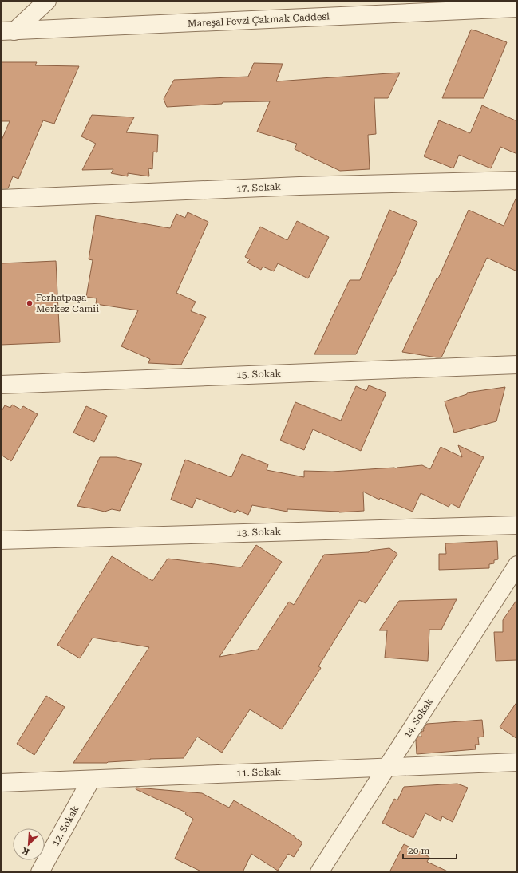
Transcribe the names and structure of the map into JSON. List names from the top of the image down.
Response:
{
  "streets": {
    "street": [
      "Mareşal Fevzi Çakmak Caddesi",
      "17. Sokak",
      "15. Sokak",
      "13. Sokak",
      "14. Sokak",
      "11. Sokak",
      "12. Sokak"
    ]
  },
  "crossings": [
    ["14. Sokak", "11. Sokak"],
    ["11. Sokak", "12. Sokak"]
  ],
  "places": ["Ferhatpaşa Merkez Camii"],
  "scale_bar": "20 m",
  "north": "bottom left"
}
